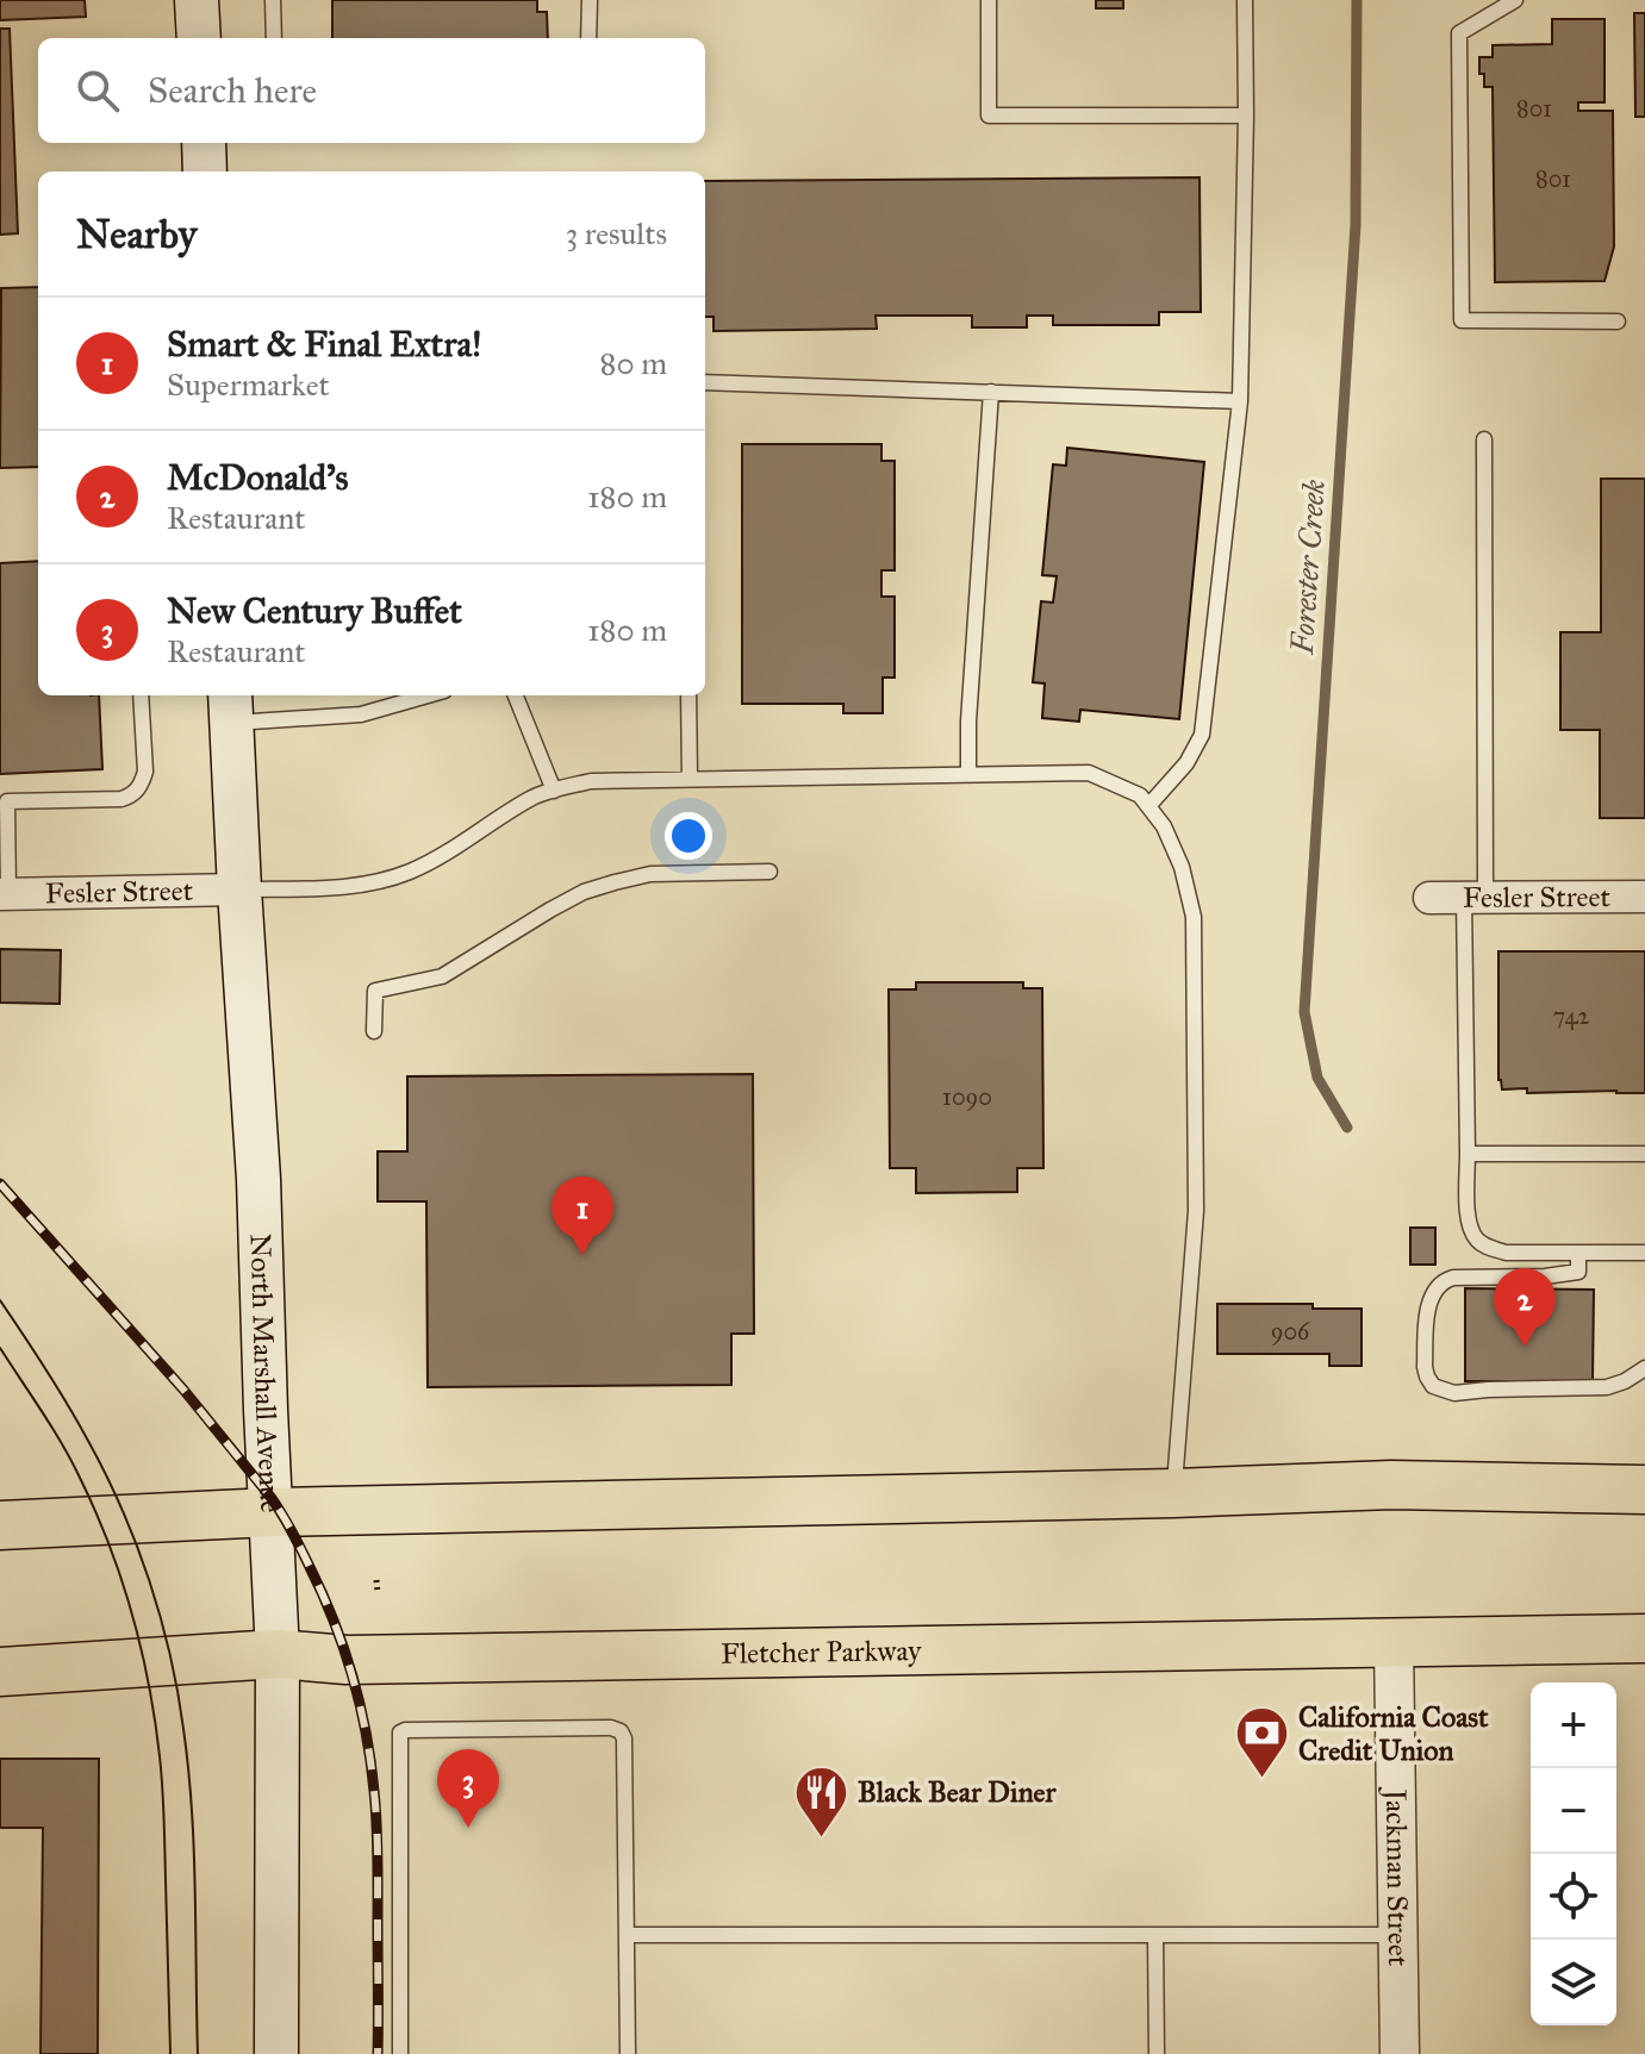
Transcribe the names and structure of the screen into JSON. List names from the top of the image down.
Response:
{
  "streets": {
    "main road": ["North Marshall Avenue", "Fletcher Parkway"],
    "street": ["Fesler Street", "Jackman Street"]
  },
  "crossings": [
    ["Fesler Street", "North Marshall Avenue"],
    ["North Marshall Avenue", "Fletcher Parkway"],
    ["Fletcher Parkway", "Jackman Street"]
  ],
  "water": ["Forester Creek"],
  "places": {
    "bank": ["California Coast Credit Union"],
    "restaurant": ["Black Bear Diner"]
  },
  "house_numbers": [
    "801",
    "801",
    "742",
    "1090",
    "906"
  ],
  "page": {
    "search": "Search here",
    "heading": ["Nearby", "3 results"],
    "list": [
      {
        "mark": "1",
        "name": "Smart & Final Extra!",
        "note": "Supermarket",
        "value": "80 m"
      },
      {
        "mark": "2",
        "name": "McDonald's",
        "note": "Restaurant",
        "value": "180 m"
      },
      {
        "mark": "3",
        "name": "New Century Buffet",
        "note": "Restaurant",
        "value": "180 m"
      }
    ],
    "pins": ["1", "2", "3"],
    "map_buttons": ["+", "−"]
  }
}
